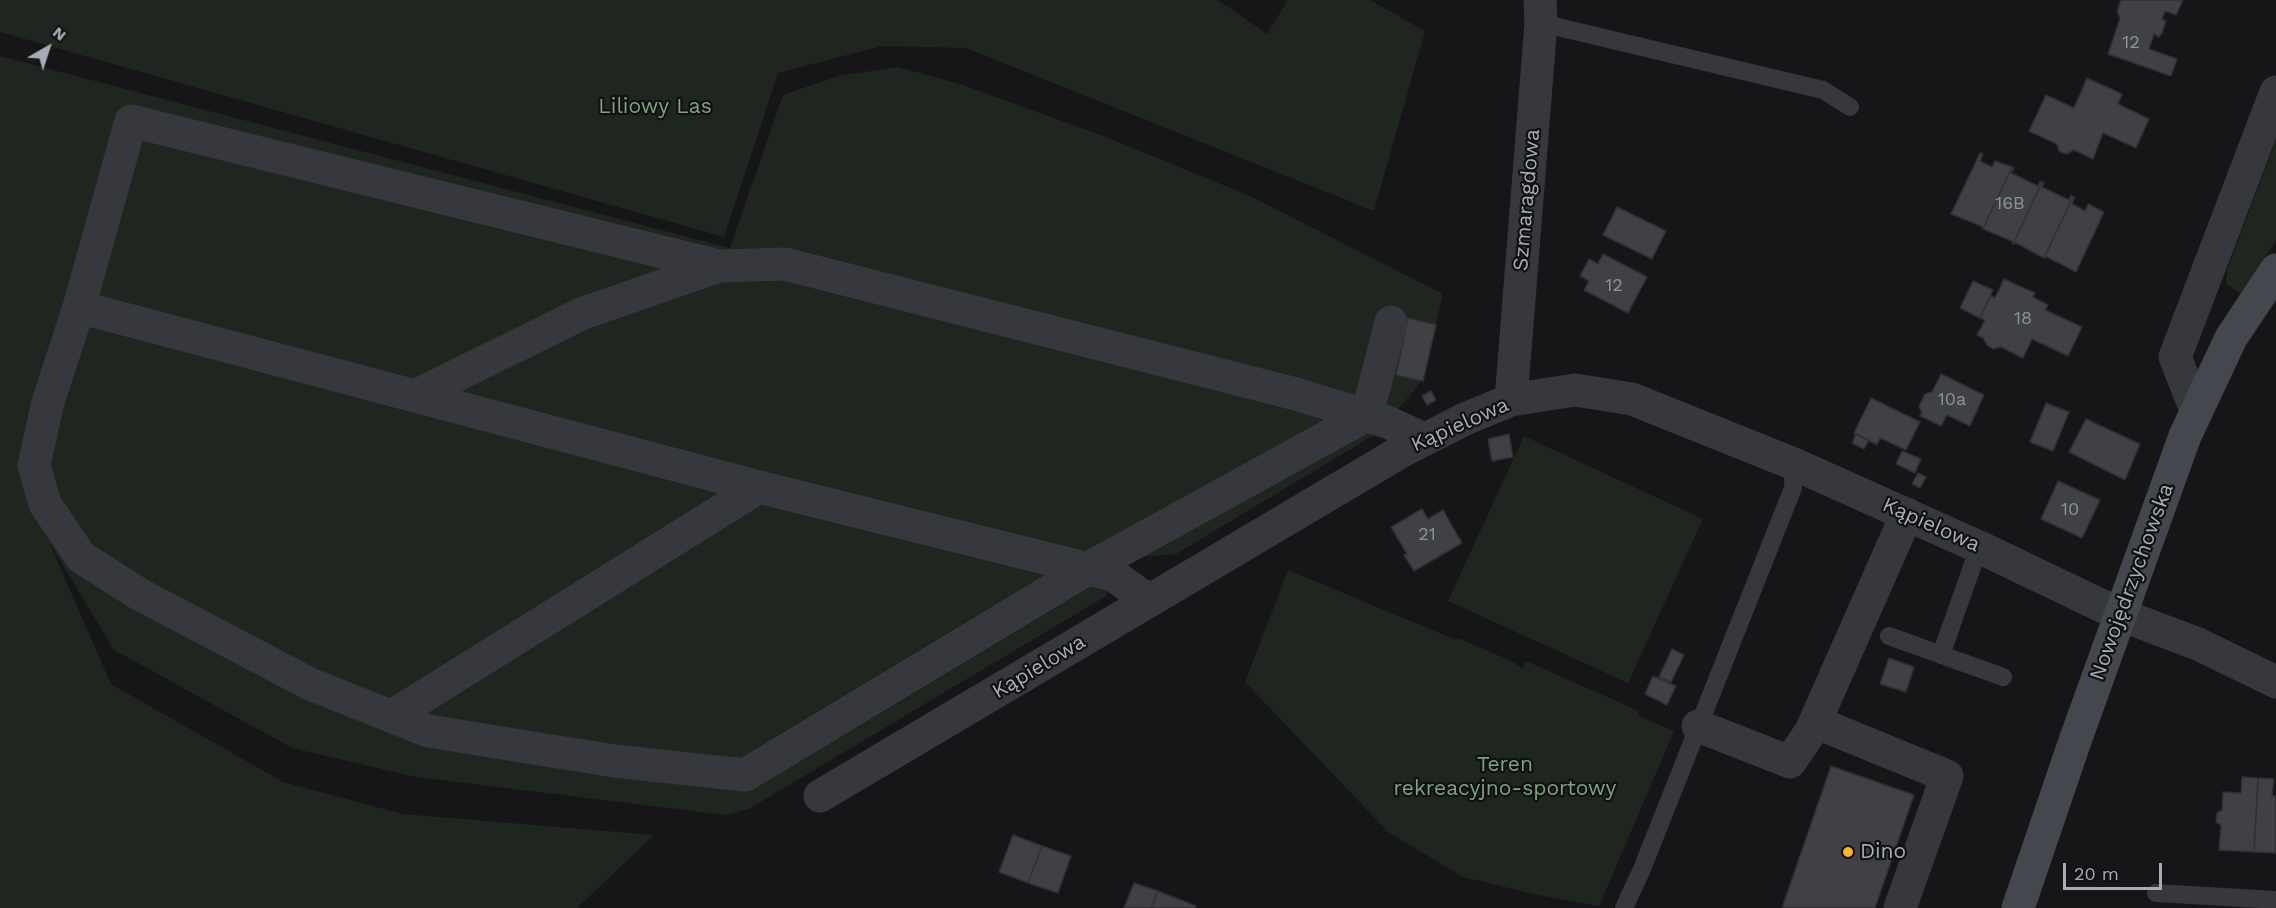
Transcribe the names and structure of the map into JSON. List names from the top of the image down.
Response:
{
  "streets": {
    "street": ["Szmaragdowa", "Kąpielowa", "Nowojędrzychowska"]
  },
  "crossings": [
    ["Szmaragdowa", "Kąpielowa"],
    ["Kąpielowa", "Nowojędrzychowska"]
  ],
  "parks": ["Liliowy Las", "Teren rekreacyjno-sportowy"],
  "places": ["Dino"],
  "house_numbers": [
    "12",
    "16B",
    "12",
    "18",
    "10a",
    "10",
    "21"
  ],
  "scale_bar": "20 m",
  "north": "top right"
}
